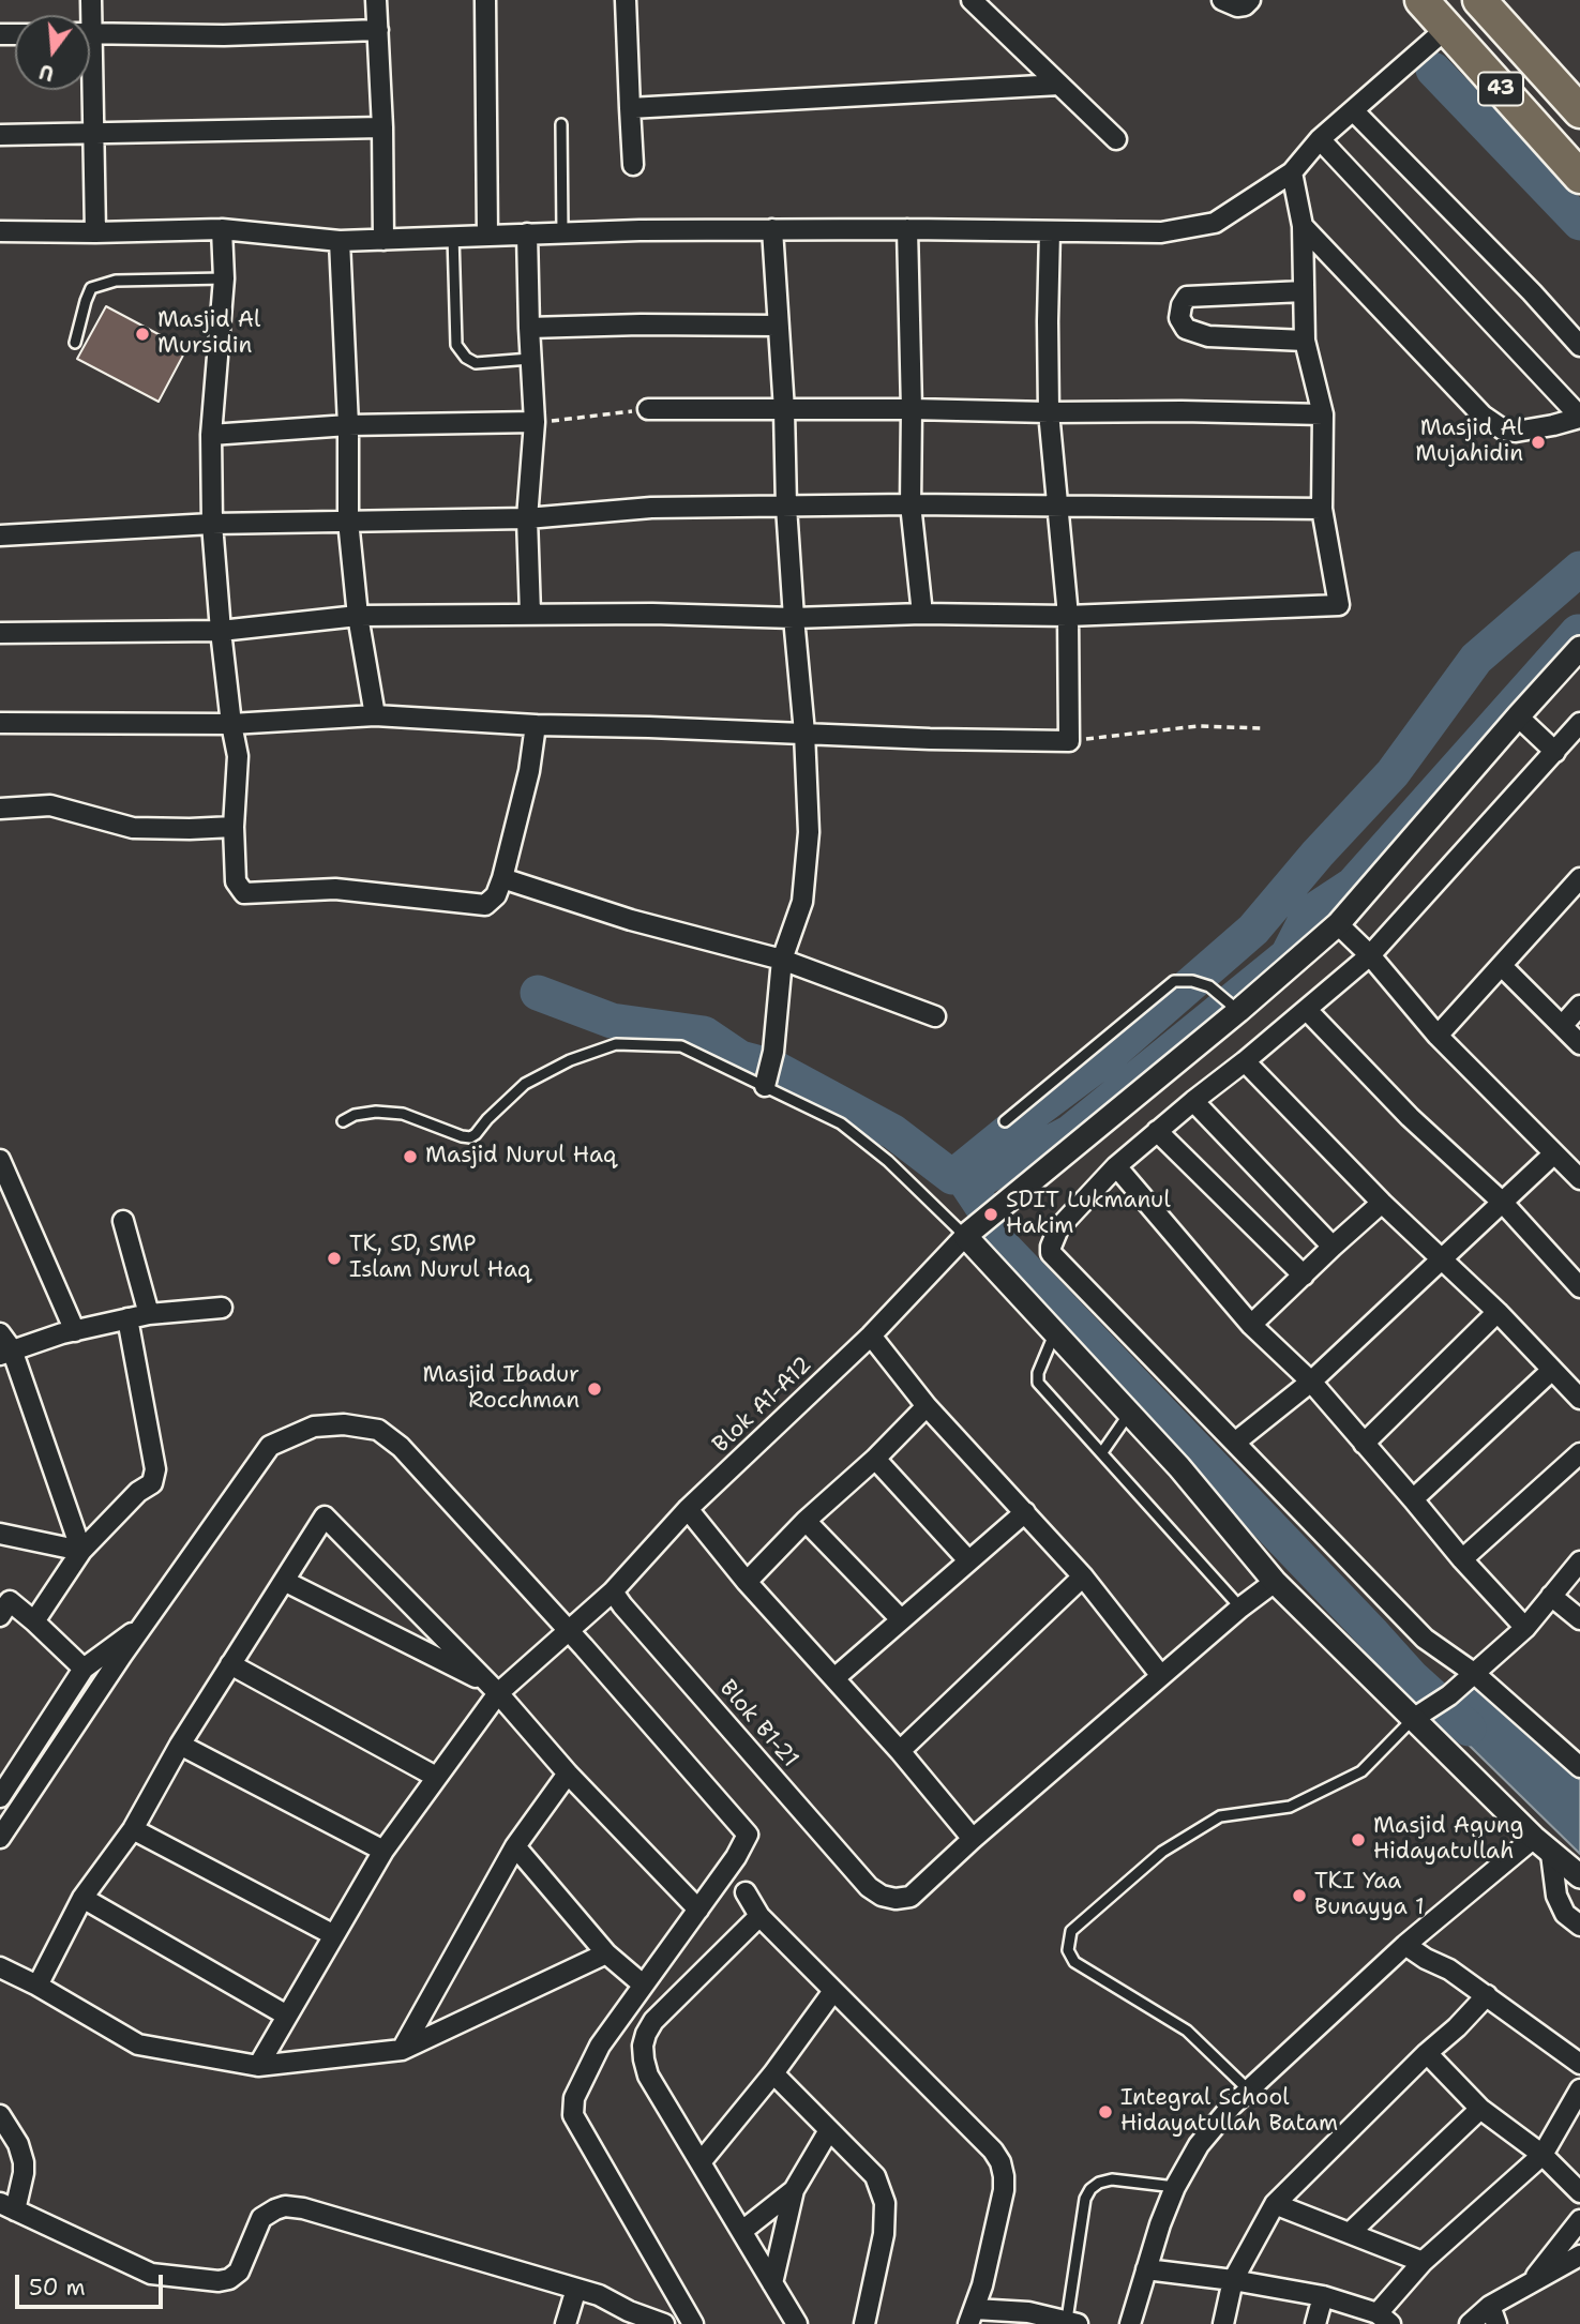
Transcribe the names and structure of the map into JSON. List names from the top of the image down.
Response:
{
  "streets": {
    "highway": ["43"],
    "street": ["Blok A1-A12", "Blok B1-21"]
  },
  "crossings": [
    ["Blok A1-A12", "Blok B1-21"]
  ],
  "places": [
    "Masjid Al Mursidin",
    "Masjid Al Mujahidin",
    "Masjid Nurul Haq",
    "SDIT Lukmanul Hakim",
    "TK, SD, SMP Islam Nurul Haq",
    "Masjid Ibadur Rocchman",
    "Masjid Agung Hidayatullah",
    "TKI Yaa Bunayya 1",
    "Integral School Hidayatullah Batam"
  ],
  "scale_bar": "50 m",
  "north": "bottom"
}
